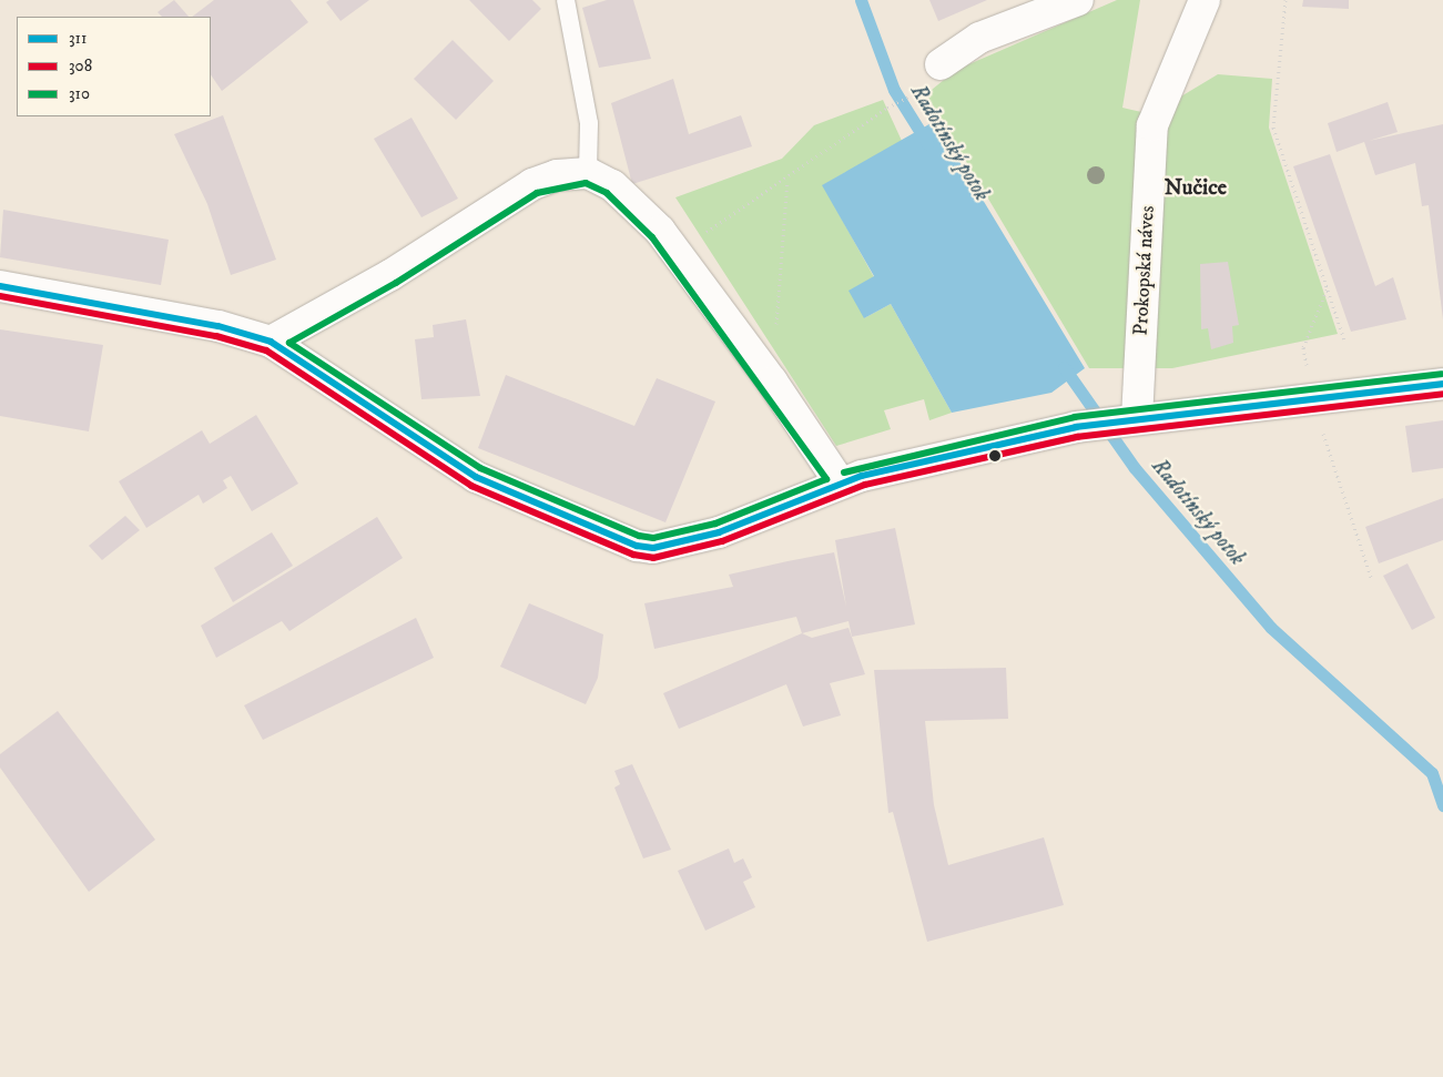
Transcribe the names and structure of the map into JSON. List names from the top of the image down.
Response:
{
  "streets": {
    "street": ["Prokopská náves"]
  },
  "districts": ["Nučice"],
  "water": ["Radotínský potok"],
  "lines": ["transit line 310", "transit line 311", "transit line 308"],
  "legend": ["311", "308", "310"]
}
